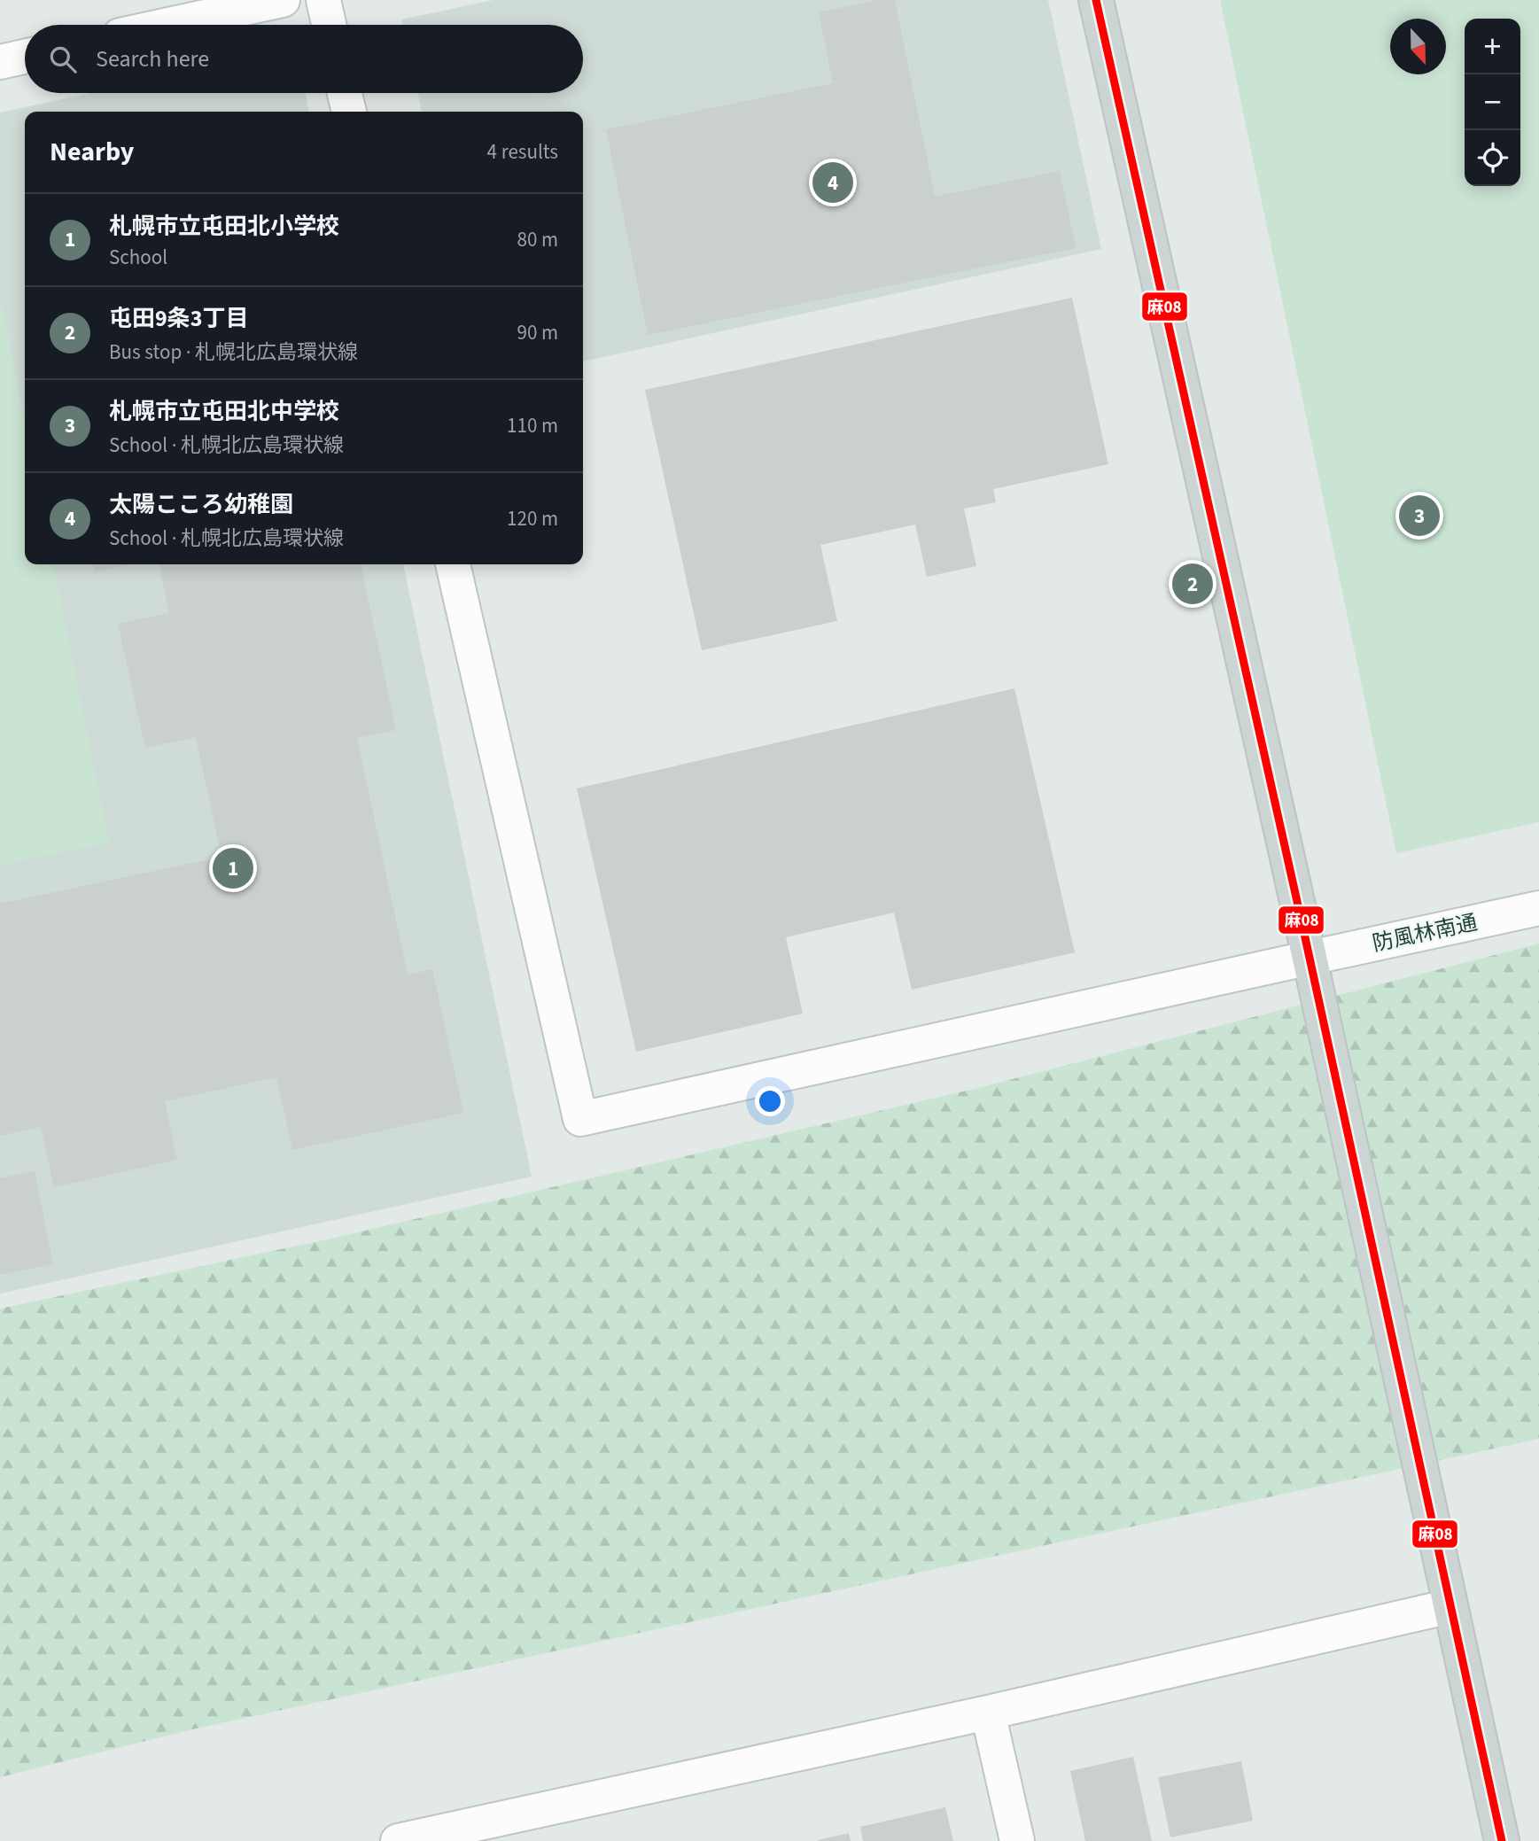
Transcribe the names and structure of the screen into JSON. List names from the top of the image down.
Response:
{
  "streets": {
    "street": ["防風林南通"]
  },
  "lines": ["transit line 麻08"],
  "north": "bottom",
  "page": {
    "map_buttons": ["+", "−"],
    "search": "Search here",
    "heading": ["Nearby", "4 results"],
    "pins": [
      "4",
      "3",
      "2",
      "1"
    ],
    "list": [
      {
        "mark": "1",
        "name": "札幌市立屯田北小学校",
        "note": "School",
        "value": "80 m"
      },
      {
        "mark": "2",
        "name": "屯田9条3丁目",
        "note": "Bus stop · 札幌北広島環状線",
        "value": "90 m"
      },
      {
        "mark": "3",
        "name": "札幌市立屯田北中学校",
        "note": "School · 札幌北広島環状線",
        "value": "110 m"
      },
      {
        "mark": "4",
        "name": "太陽こころ幼稚園",
        "note": "School · 札幌北広島環状線",
        "value": "120 m"
      }
    ]
  }
}
